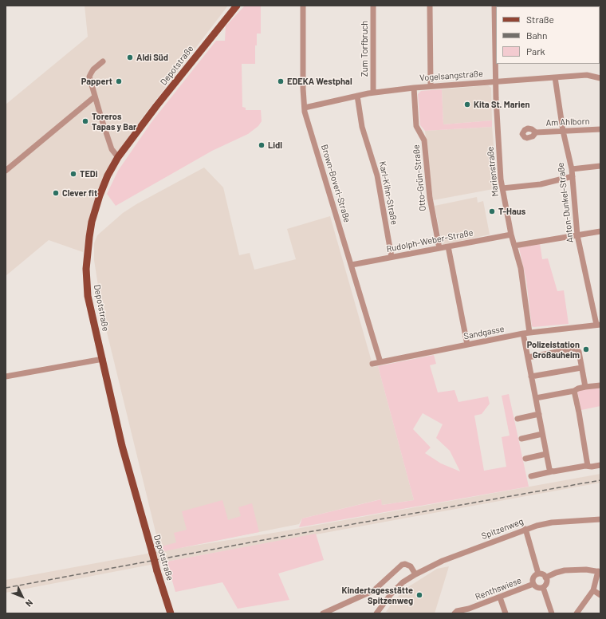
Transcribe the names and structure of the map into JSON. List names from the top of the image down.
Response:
{
  "streets": {
    "main road": ["Depotstraße"],
    "street": [
      "Zum Torfbruch",
      "Vogelsangstraße",
      "Am Ahlborn",
      "Marienstraße",
      "Otto-Grün-Straße",
      "Brown-Boveri-Straße",
      "Karl-Kihn-Straße",
      "Anton-Dunkel-Straße",
      "Rudolph-Weber-Straße",
      "Sandgasse",
      "Spitzenweg",
      "Renthswiese"
    ]
  },
  "crossings": [
    ["Zum Torfbruch", "Vogelsangstraße"],
    ["Vogelsangstraße", "Marienstraße"],
    ["Vogelsangstraße", "Otto-Grün-Straße"],
    ["Vogelsangstraße", "Brown-Boveri-Straße"],
    ["Vogelsangstraße", "Karl-Kihn-Straße"],
    ["Vogelsangstraße", "Anton-Dunkel-Straße"],
    ["Am Ahlborn", "Anton-Dunkel-Straße"],
    ["Marienstraße", "Rudolph-Weber-Straße"],
    ["Marienstraße", "Sandgasse"],
    ["Otto-Grün-Straße", "Rudolph-Weber-Straße"],
    ["Brown-Boveri-Straße", "Rudolph-Weber-Straße"],
    ["Brown-Boveri-Straße", "Sandgasse"],
    ["Karl-Kihn-Straße", "Rudolph-Weber-Straße"],
    ["Anton-Dunkel-Straße", "Sandgasse"]
  ],
  "places": [
    "Aldi Süd",
    "Pappert",
    "EDEKA Westphal",
    "Kita St. Marien",
    "Toreros Tapas y Bar",
    "Lidl",
    "TEDi",
    "Clever fit",
    "T-Haus",
    "Polizeistation Großauheim",
    "Kindertagesstätte Spitzenweg"
  ],
  "legend": ["Straße", "Bahn", "Park"],
  "north": "bottom right"
}
